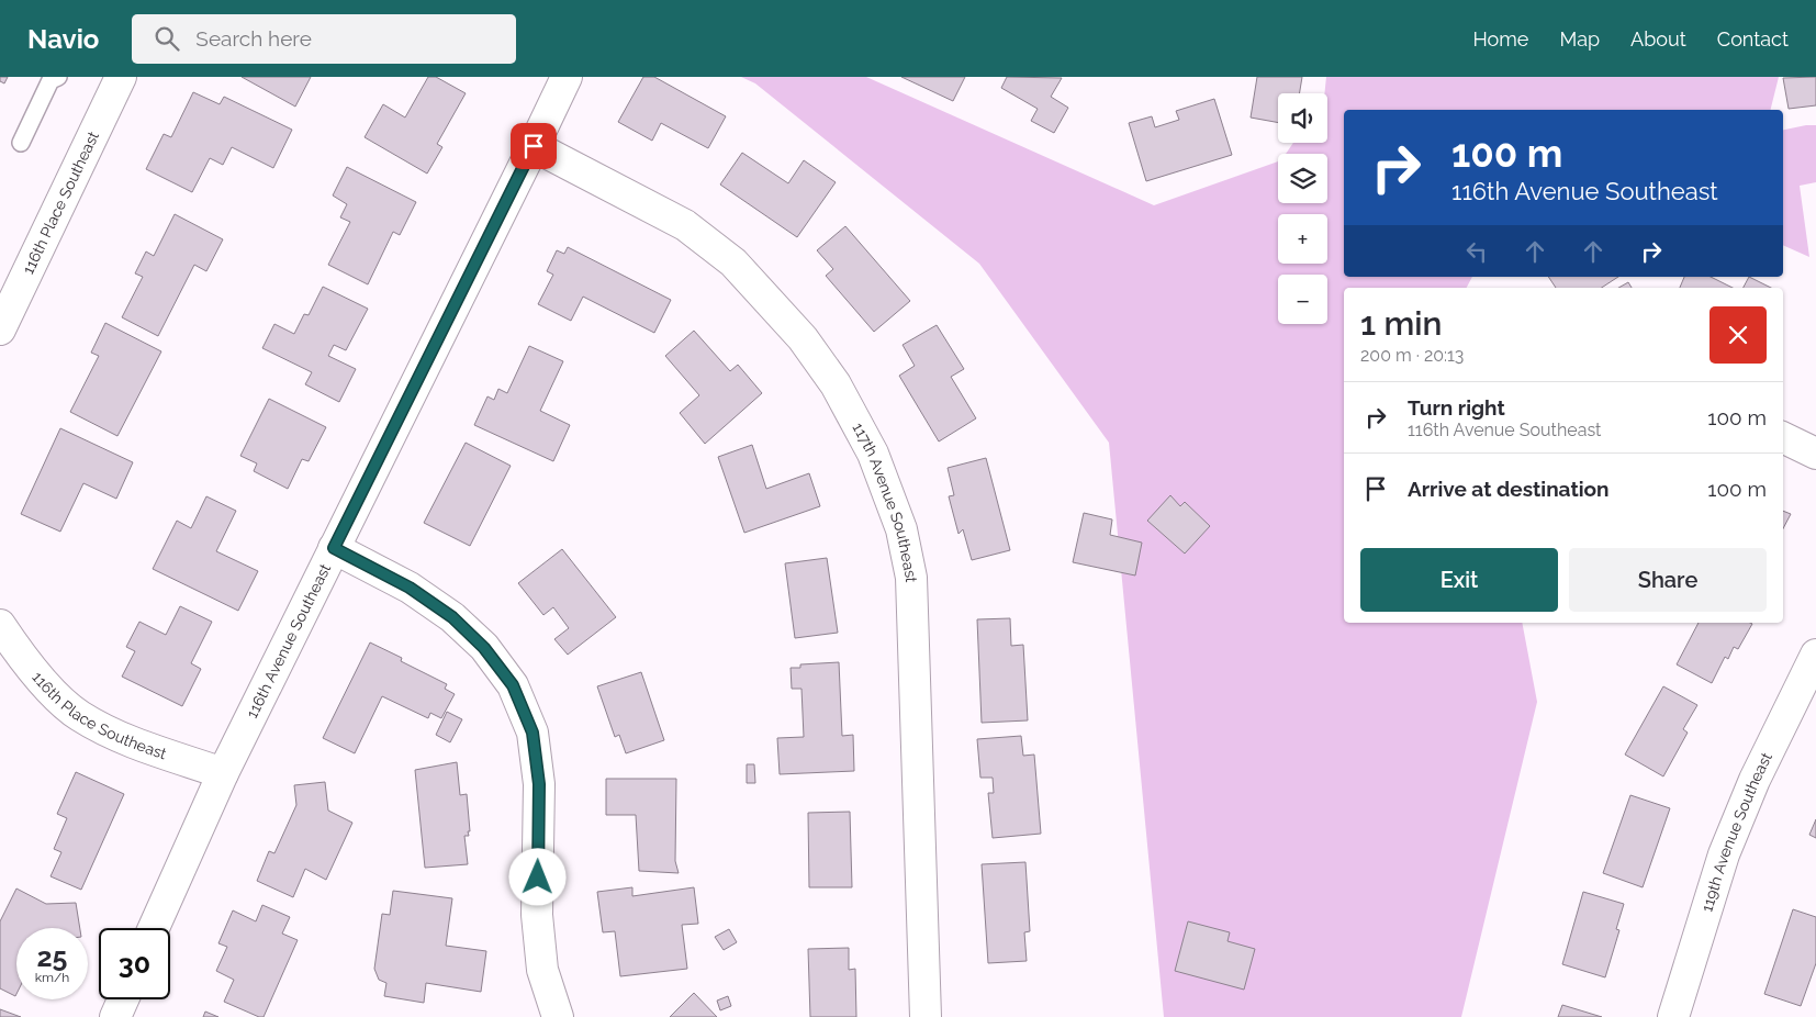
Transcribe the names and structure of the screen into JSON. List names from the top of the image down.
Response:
{
  "streets": {
    "street": [
      "116th Place Southeast",
      "117th Avenue Southeast",
      "116th Avenue Southeast",
      "119th Avenue Southeast"
    ]
  },
  "crossings": [
    ["116th Place Southeast", "116th Avenue Southeast"],
    ["117th Avenue Southeast", "116th Avenue Southeast"]
  ],
  "page": {
    "header": "Navio",
    "search": "Search here",
    "nav": [
      "Home",
      "Map",
      "About",
      "Contact"
    ],
    "map_buttons": ["+", "−"],
    "turn": ["100 m", "116th Avenue Southeast"],
    "heading": ["1 min", "200 m · 20:13"],
    "list": [
      {
        "name": "Turn right",
        "note": "116th Avenue Southeast",
        "value": "100 m"
      },
      {
        "name": "Arrive at destination",
        "value": "100 m"
      }
    ],
    "buttons": ["Exit", "Share"],
    "speed": "25 km/h",
    "limit": "30"
  }
}
